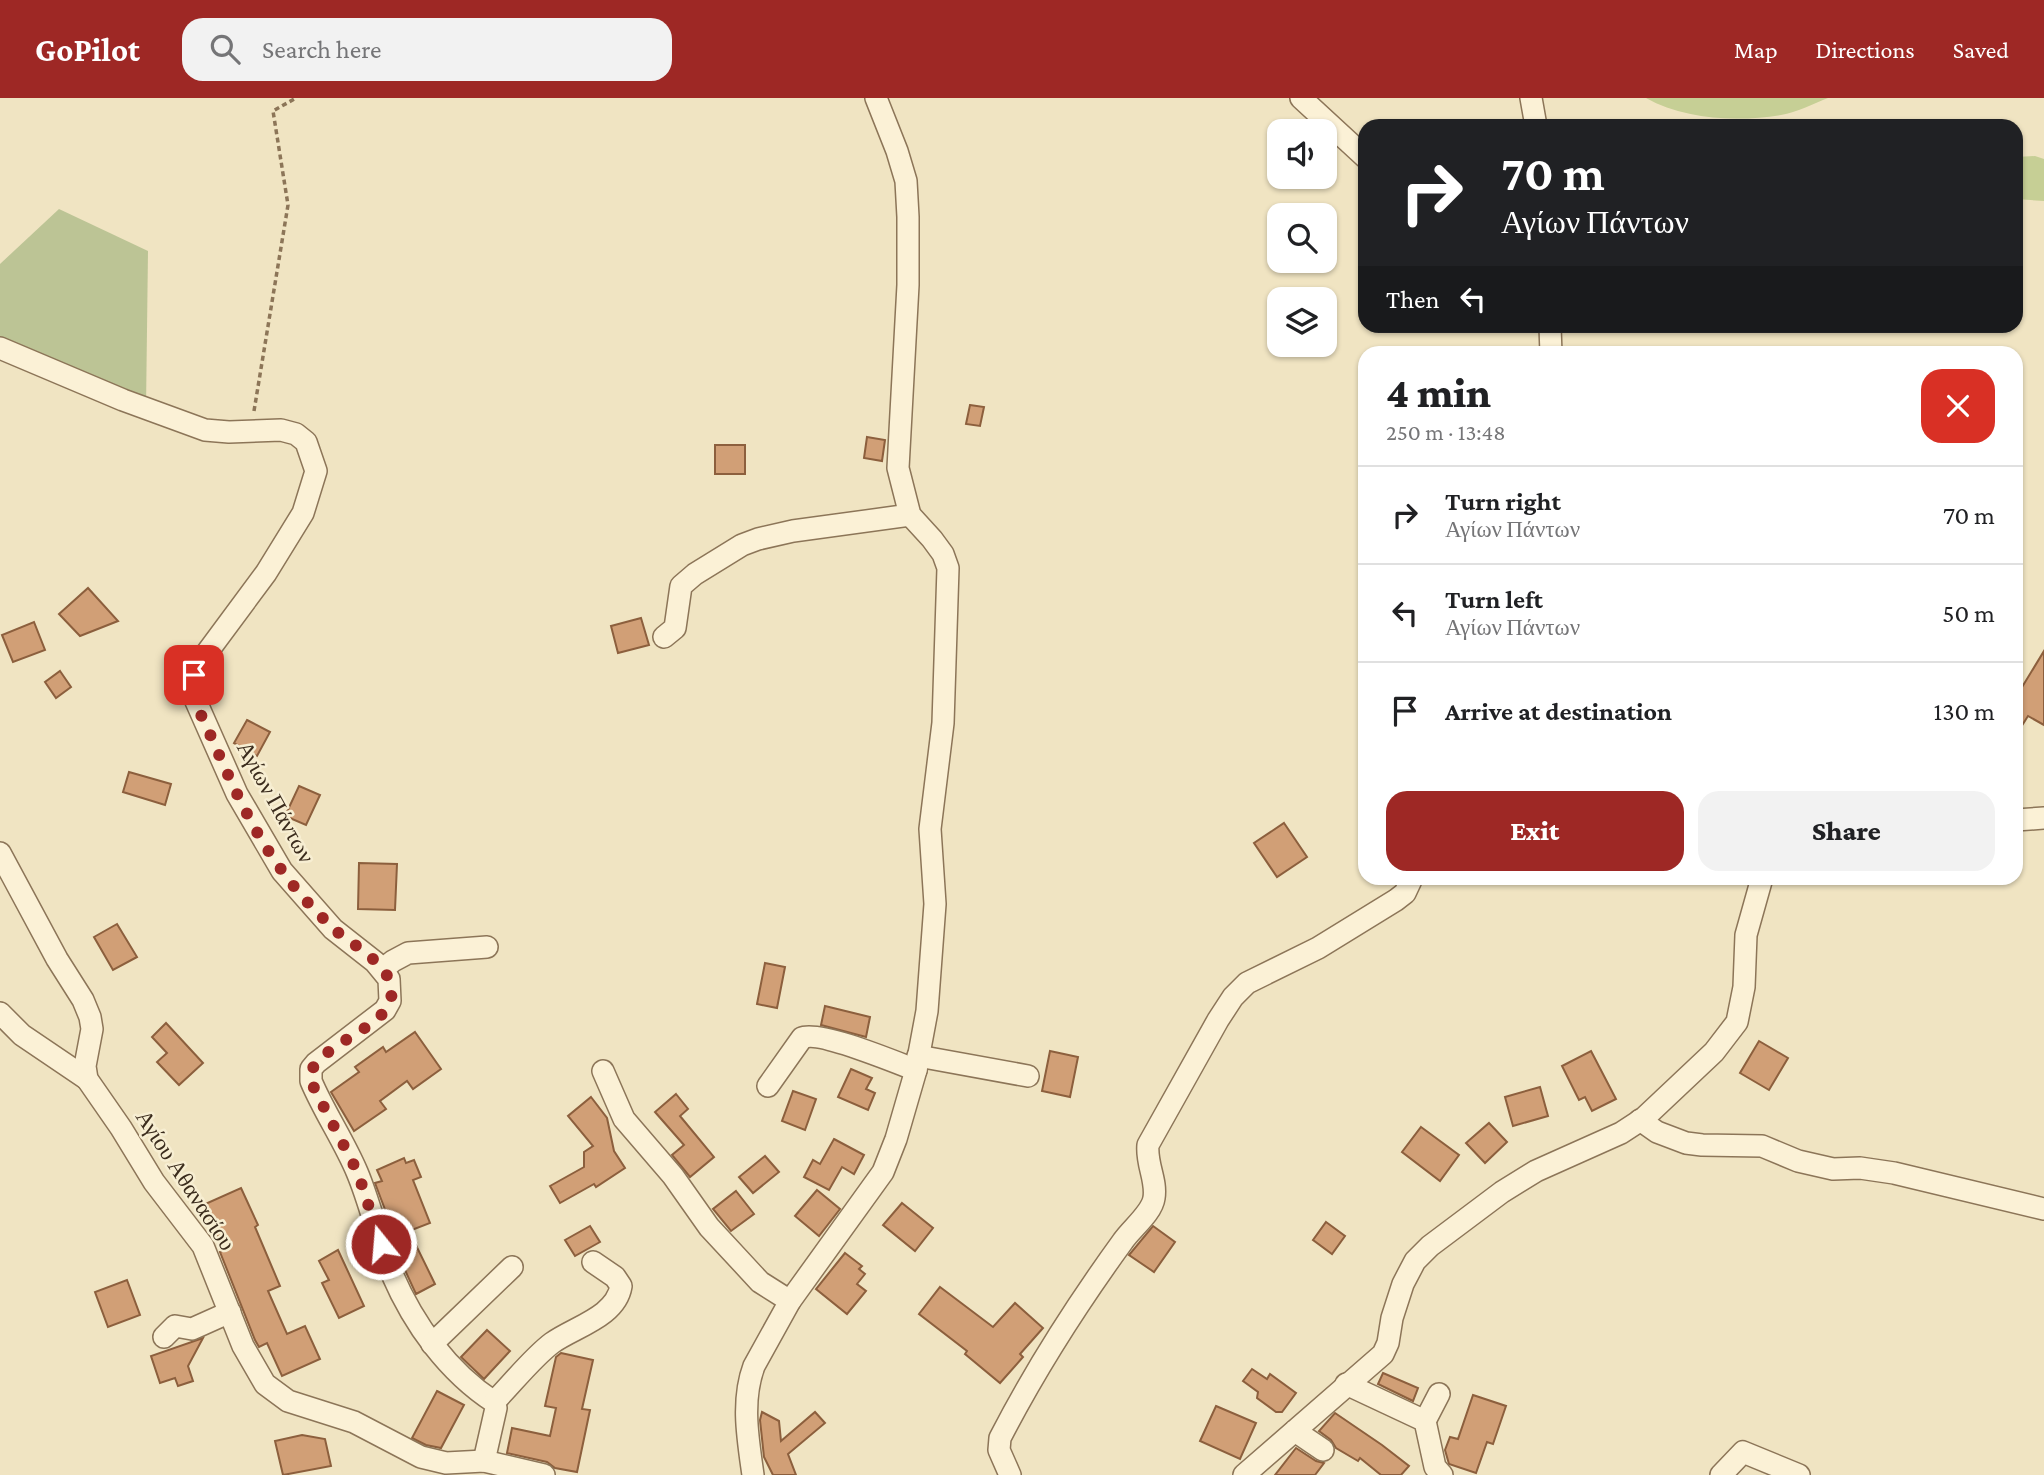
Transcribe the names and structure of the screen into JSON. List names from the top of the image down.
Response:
{
  "streets": {
    "street": ["Αγίων Πάντων", "Αγίου Αθανασίου"]
  },
  "page": {
    "header": "GoPilot",
    "search": "Search here",
    "nav": ["Map", "Directions", "Saved"],
    "turn": ["70 m", "Αγίων Πάντων"],
    "then": "Then",
    "heading": ["4 min", "250 m · 13:48"],
    "list": [
      {
        "name": "Turn right",
        "note": "Αγίων Πάντων",
        "value": "70 m"
      },
      {
        "name": "Turn left",
        "note": "Αγίων Πάντων",
        "value": "50 m"
      },
      {
        "name": "Arrive at destination",
        "value": "130 m"
      }
    ],
    "buttons": ["Exit", "Share"]
  }
}
